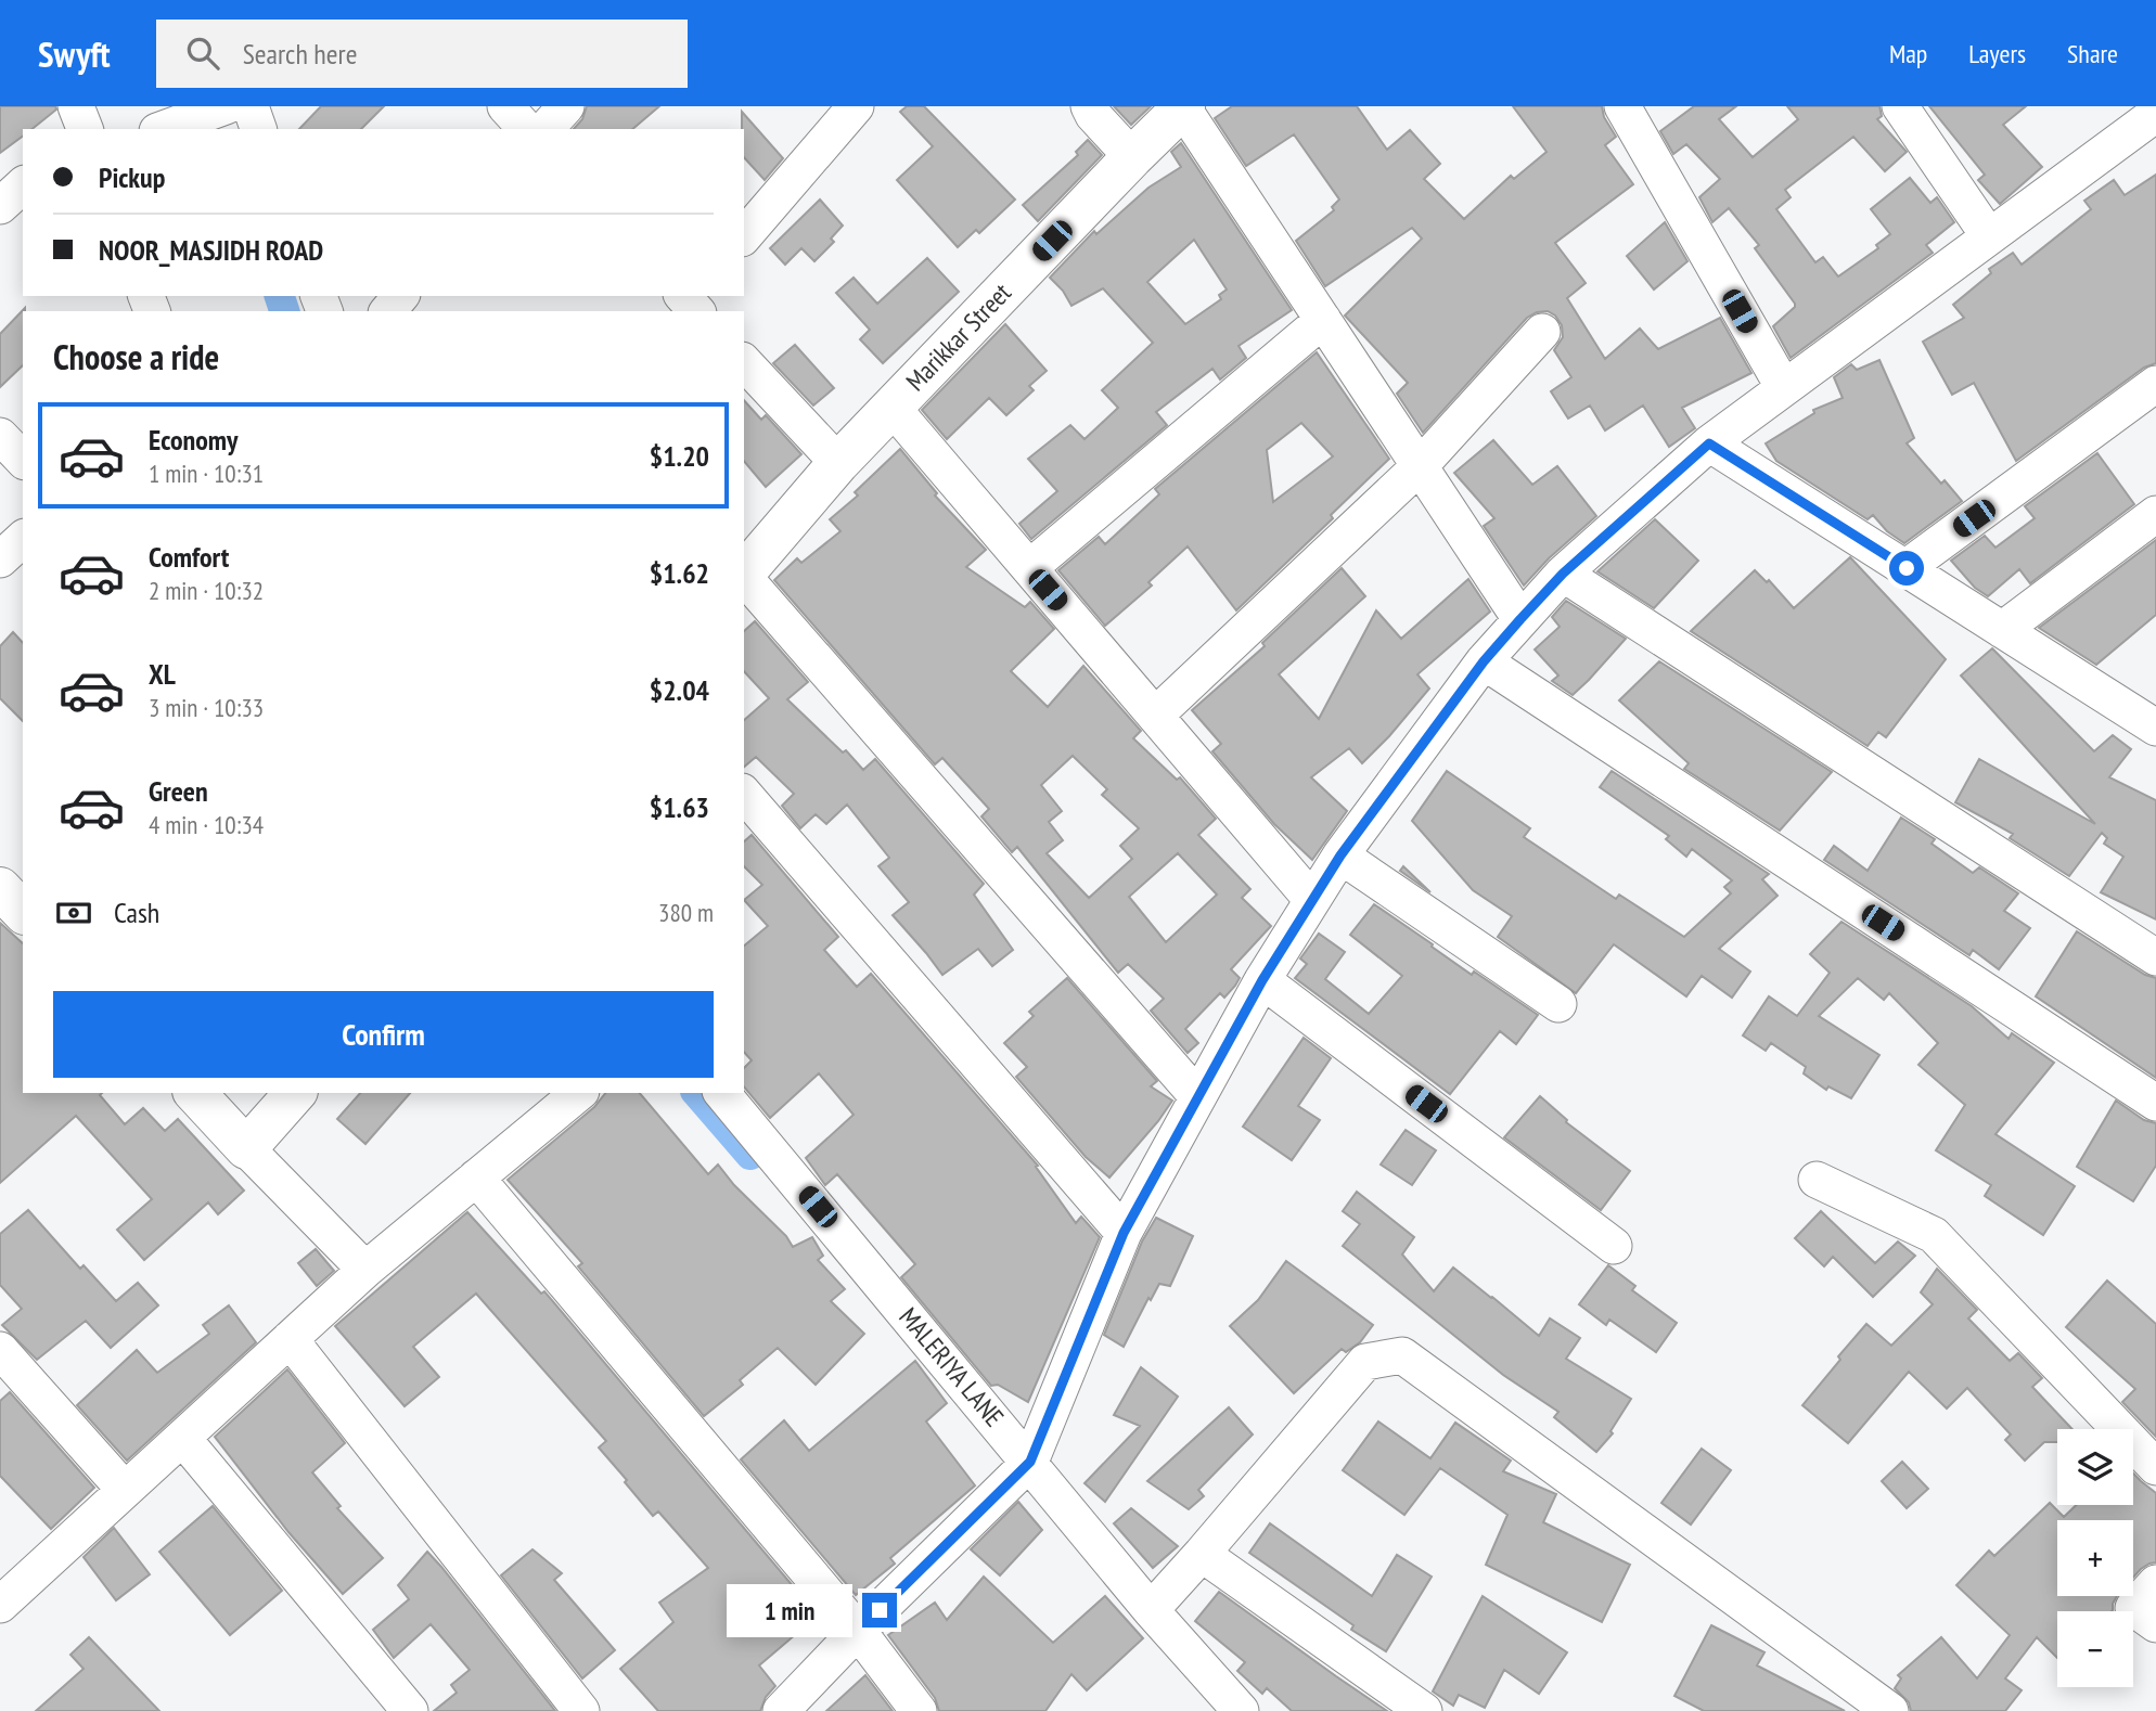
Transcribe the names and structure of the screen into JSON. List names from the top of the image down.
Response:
{
  "streets": {
    "street": ["Marikkar Street", "MALERIYA LANE"]
  },
  "page": {
    "header": "Swyft",
    "search": "Search here",
    "nav": ["Map", "Layers", "Share"],
    "banner": ["Pickup", "NOOR_MASJIDH ROAD"],
    "heading": "Choose a ride",
    "list": [
      {
        "name": "Economy",
        "note": "1 min · 10:31",
        "value": "$1.20"
      },
      {
        "name": "Comfort",
        "note": "2 min · 10:32",
        "value": "$1.62"
      },
      {
        "name": "XL",
        "note": "3 min · 10:33",
        "value": "$2.04"
      },
      {
        "name": "Green",
        "note": "4 min · 10:34",
        "value": "$1.63"
      }
    ],
    "pay": ["Cash", "380 m"],
    "buttons": "Confirm",
    "map_buttons": ["+", "−"],
    "bubble": "1 min"
  }
}
